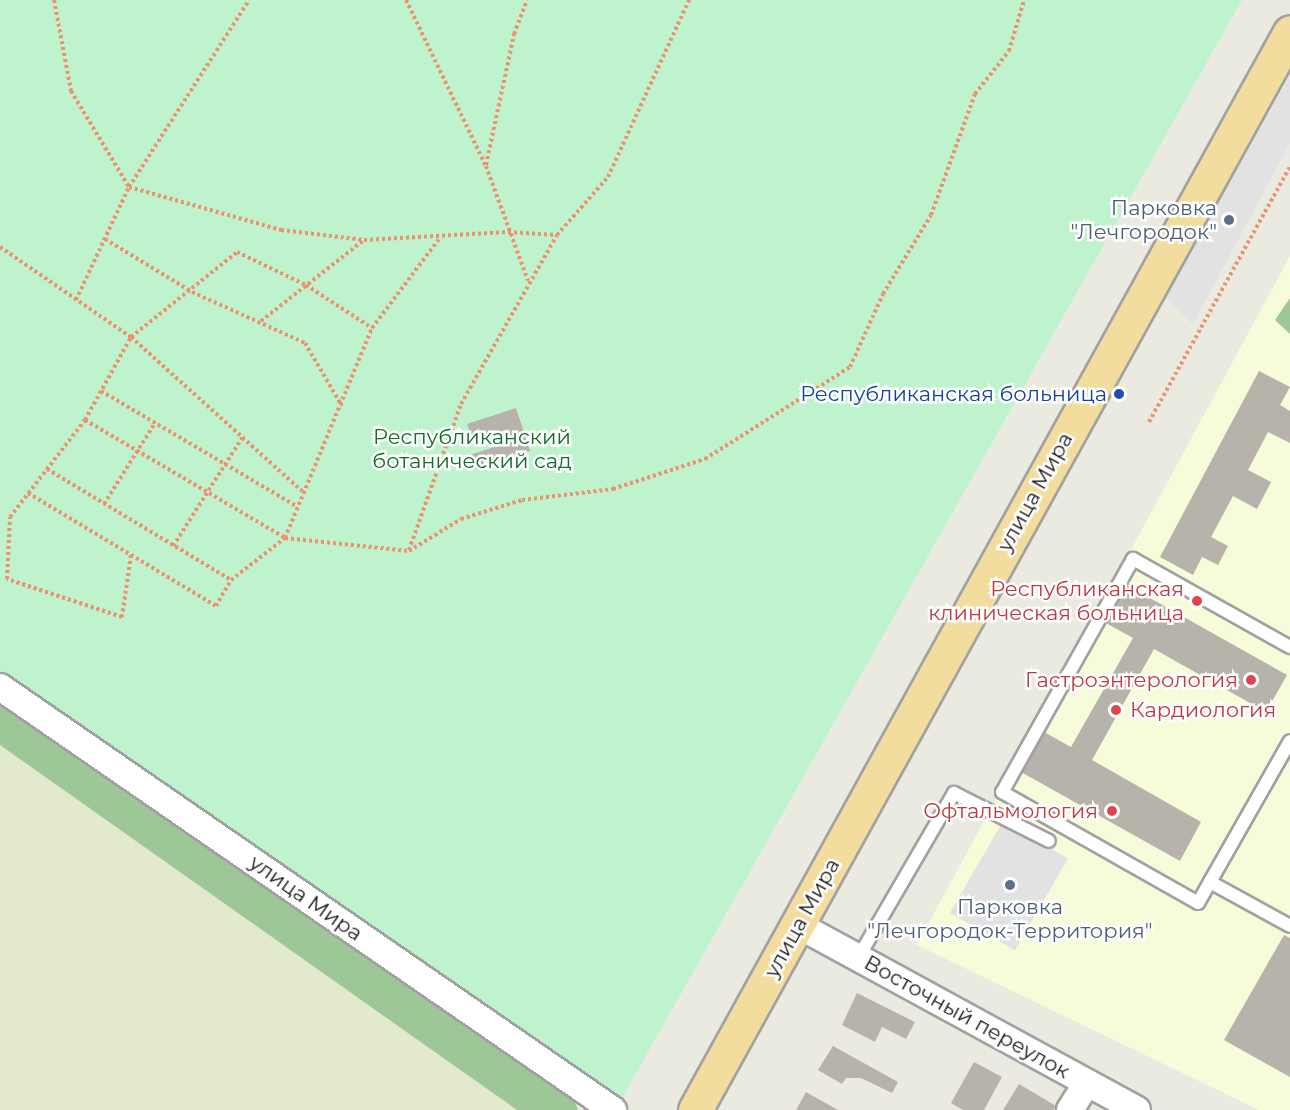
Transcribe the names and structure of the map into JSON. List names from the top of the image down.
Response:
{
  "streets": {
    "main road": ["улица Мира"],
    "street": ["Восточный переулок"]
  },
  "crossings": [
    ["улица Мира", "Восточный переулок"]
  ],
  "parks": ["Республиканский ботанический сад"],
  "places": [
    "Парковка \"Лечгородок\"",
    "Республиканская больница",
    "Республиканская клиническая больница",
    "Гастроэнтерология",
    "Кардиология",
    "Офтальмология",
    "Парковка \"Лечгородок-Территория\""
  ]
}
